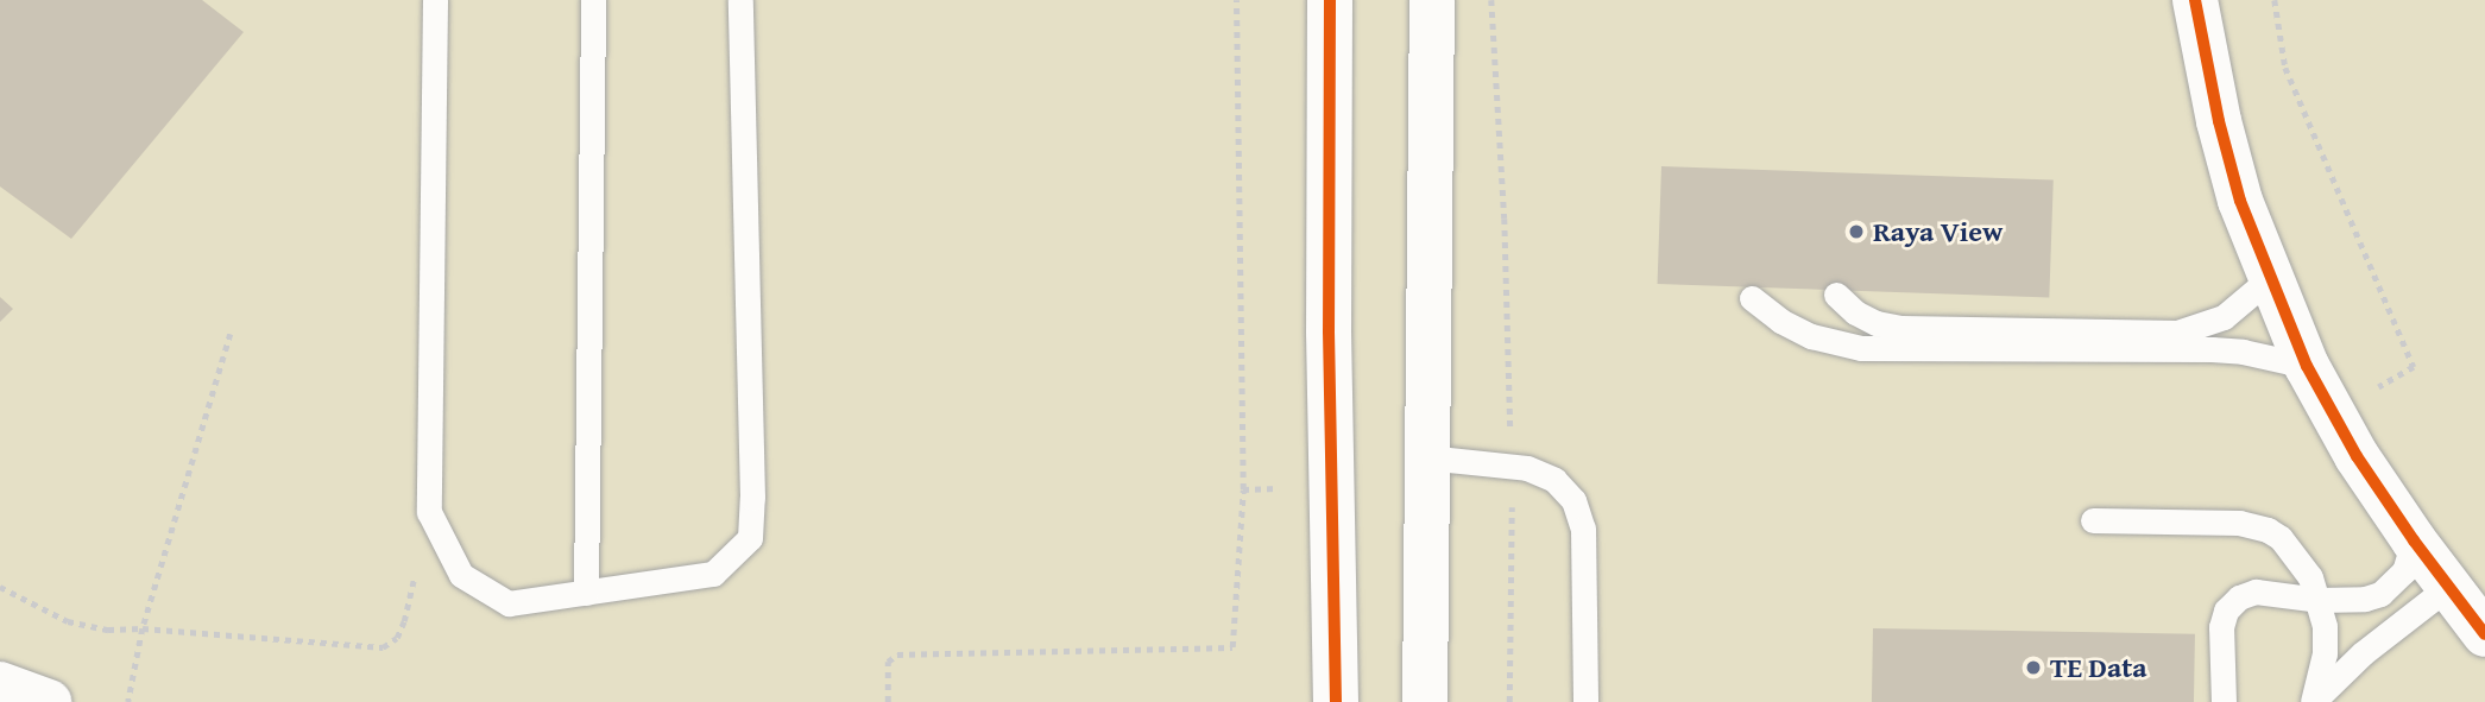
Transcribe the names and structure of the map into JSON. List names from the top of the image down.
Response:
{
  "places": ["Raya View", "TE Data"]
}
